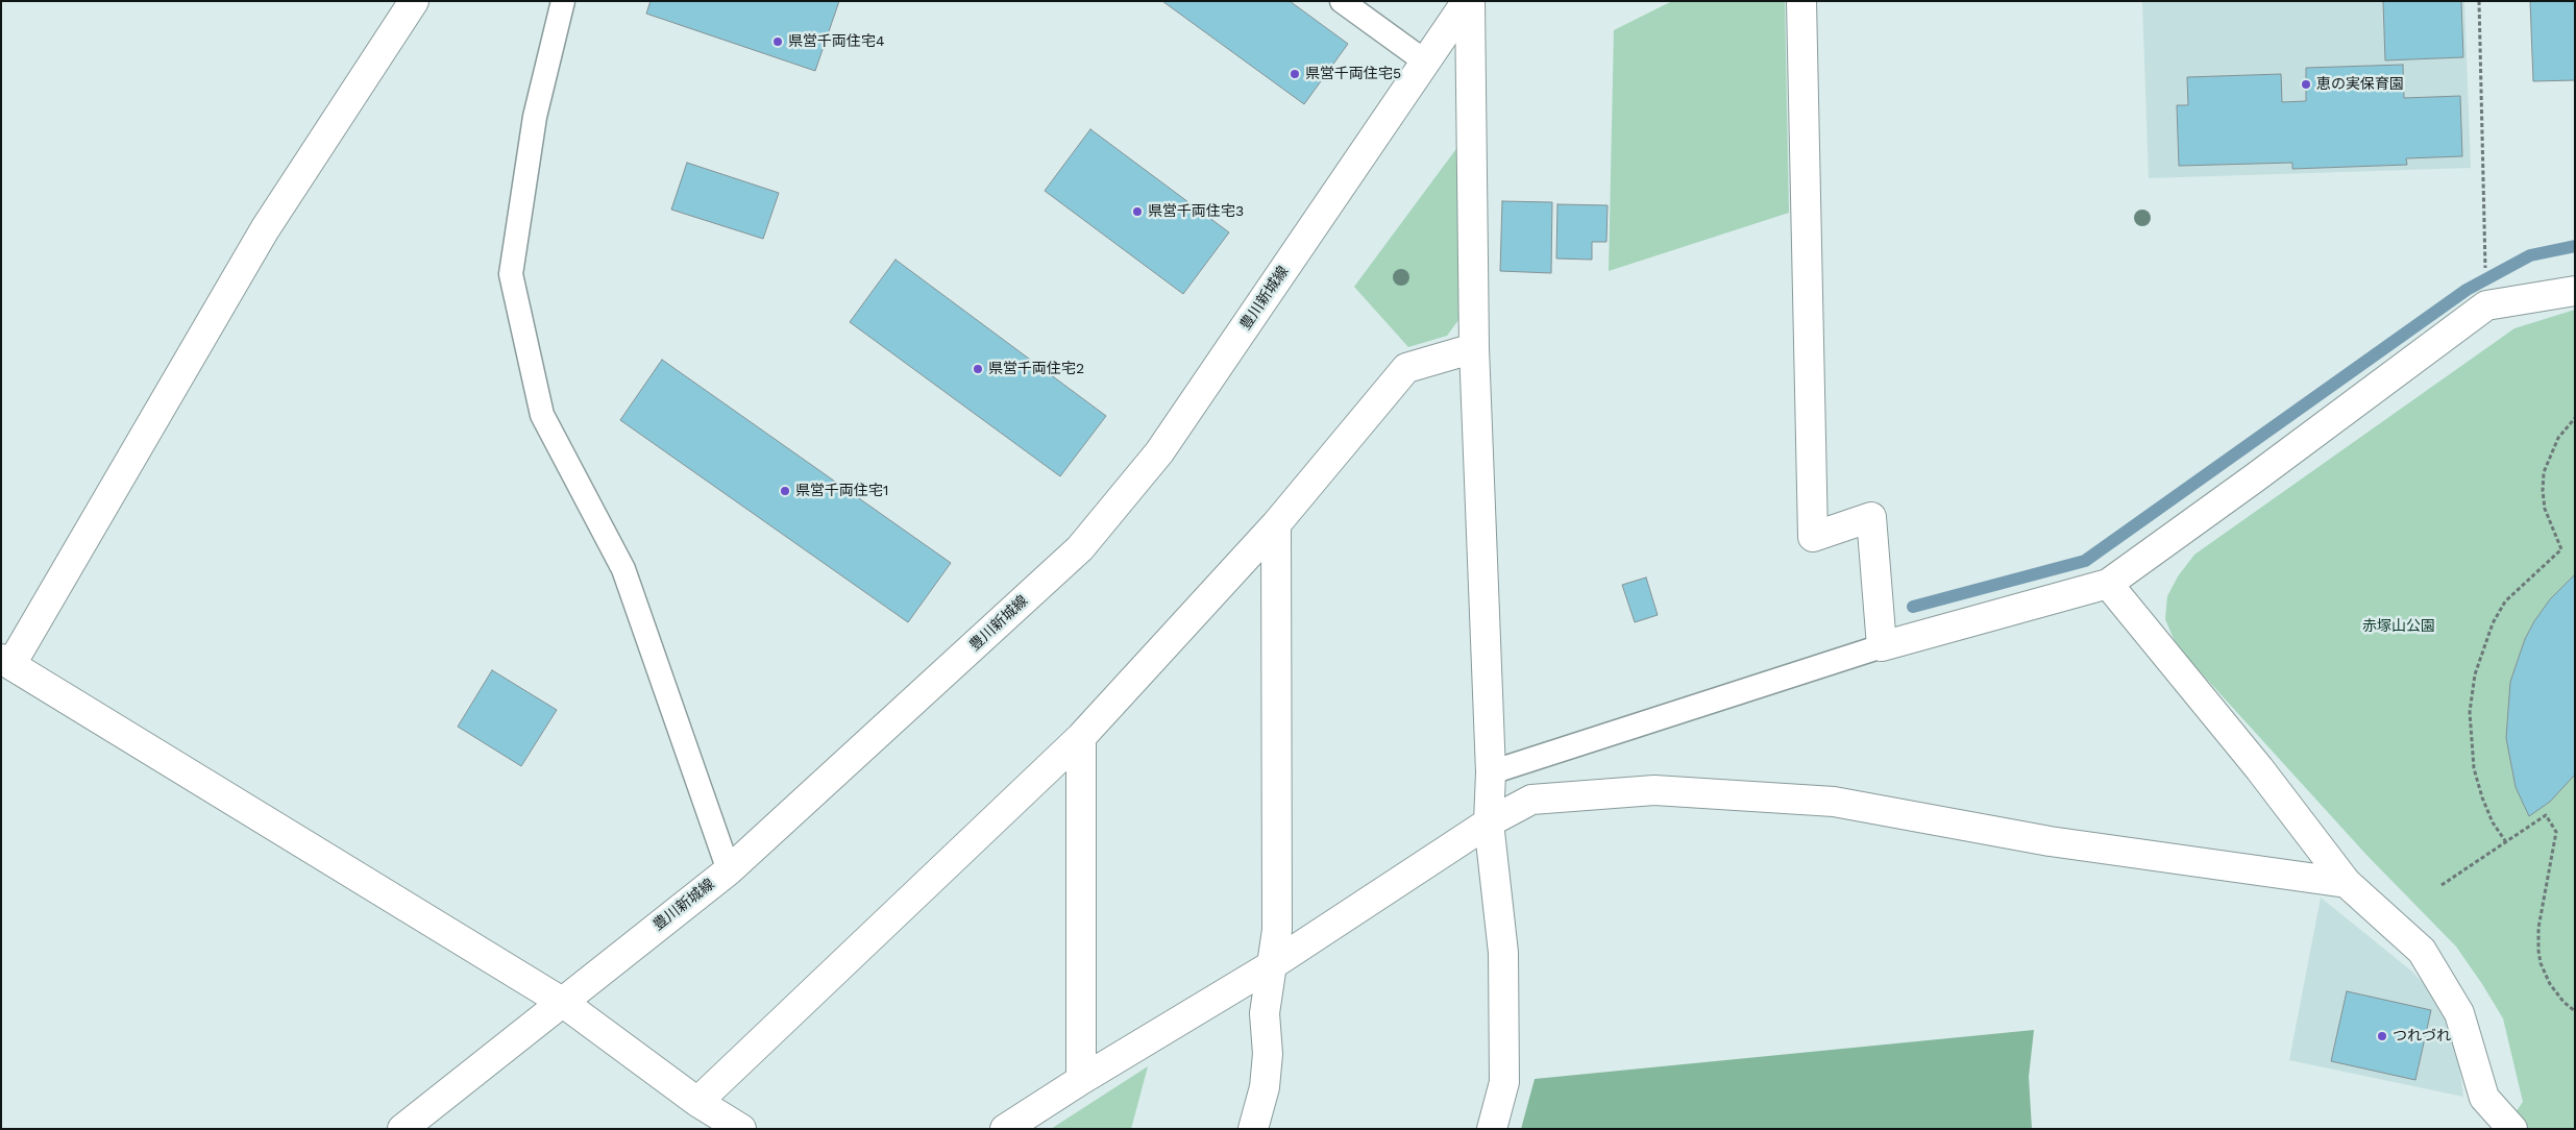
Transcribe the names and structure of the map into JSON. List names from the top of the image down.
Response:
{
  "streets": {
    "street": ["豊川新城線"]
  },
  "parks": ["赤塚山公園"],
  "places": [
    "県営千両住宅4",
    "県営千両住宅5",
    "恵の実保育園",
    "県営千両住宅3",
    "県営千両住宅2",
    "県営千両住宅1",
    "つれづれ"
  ]
}
